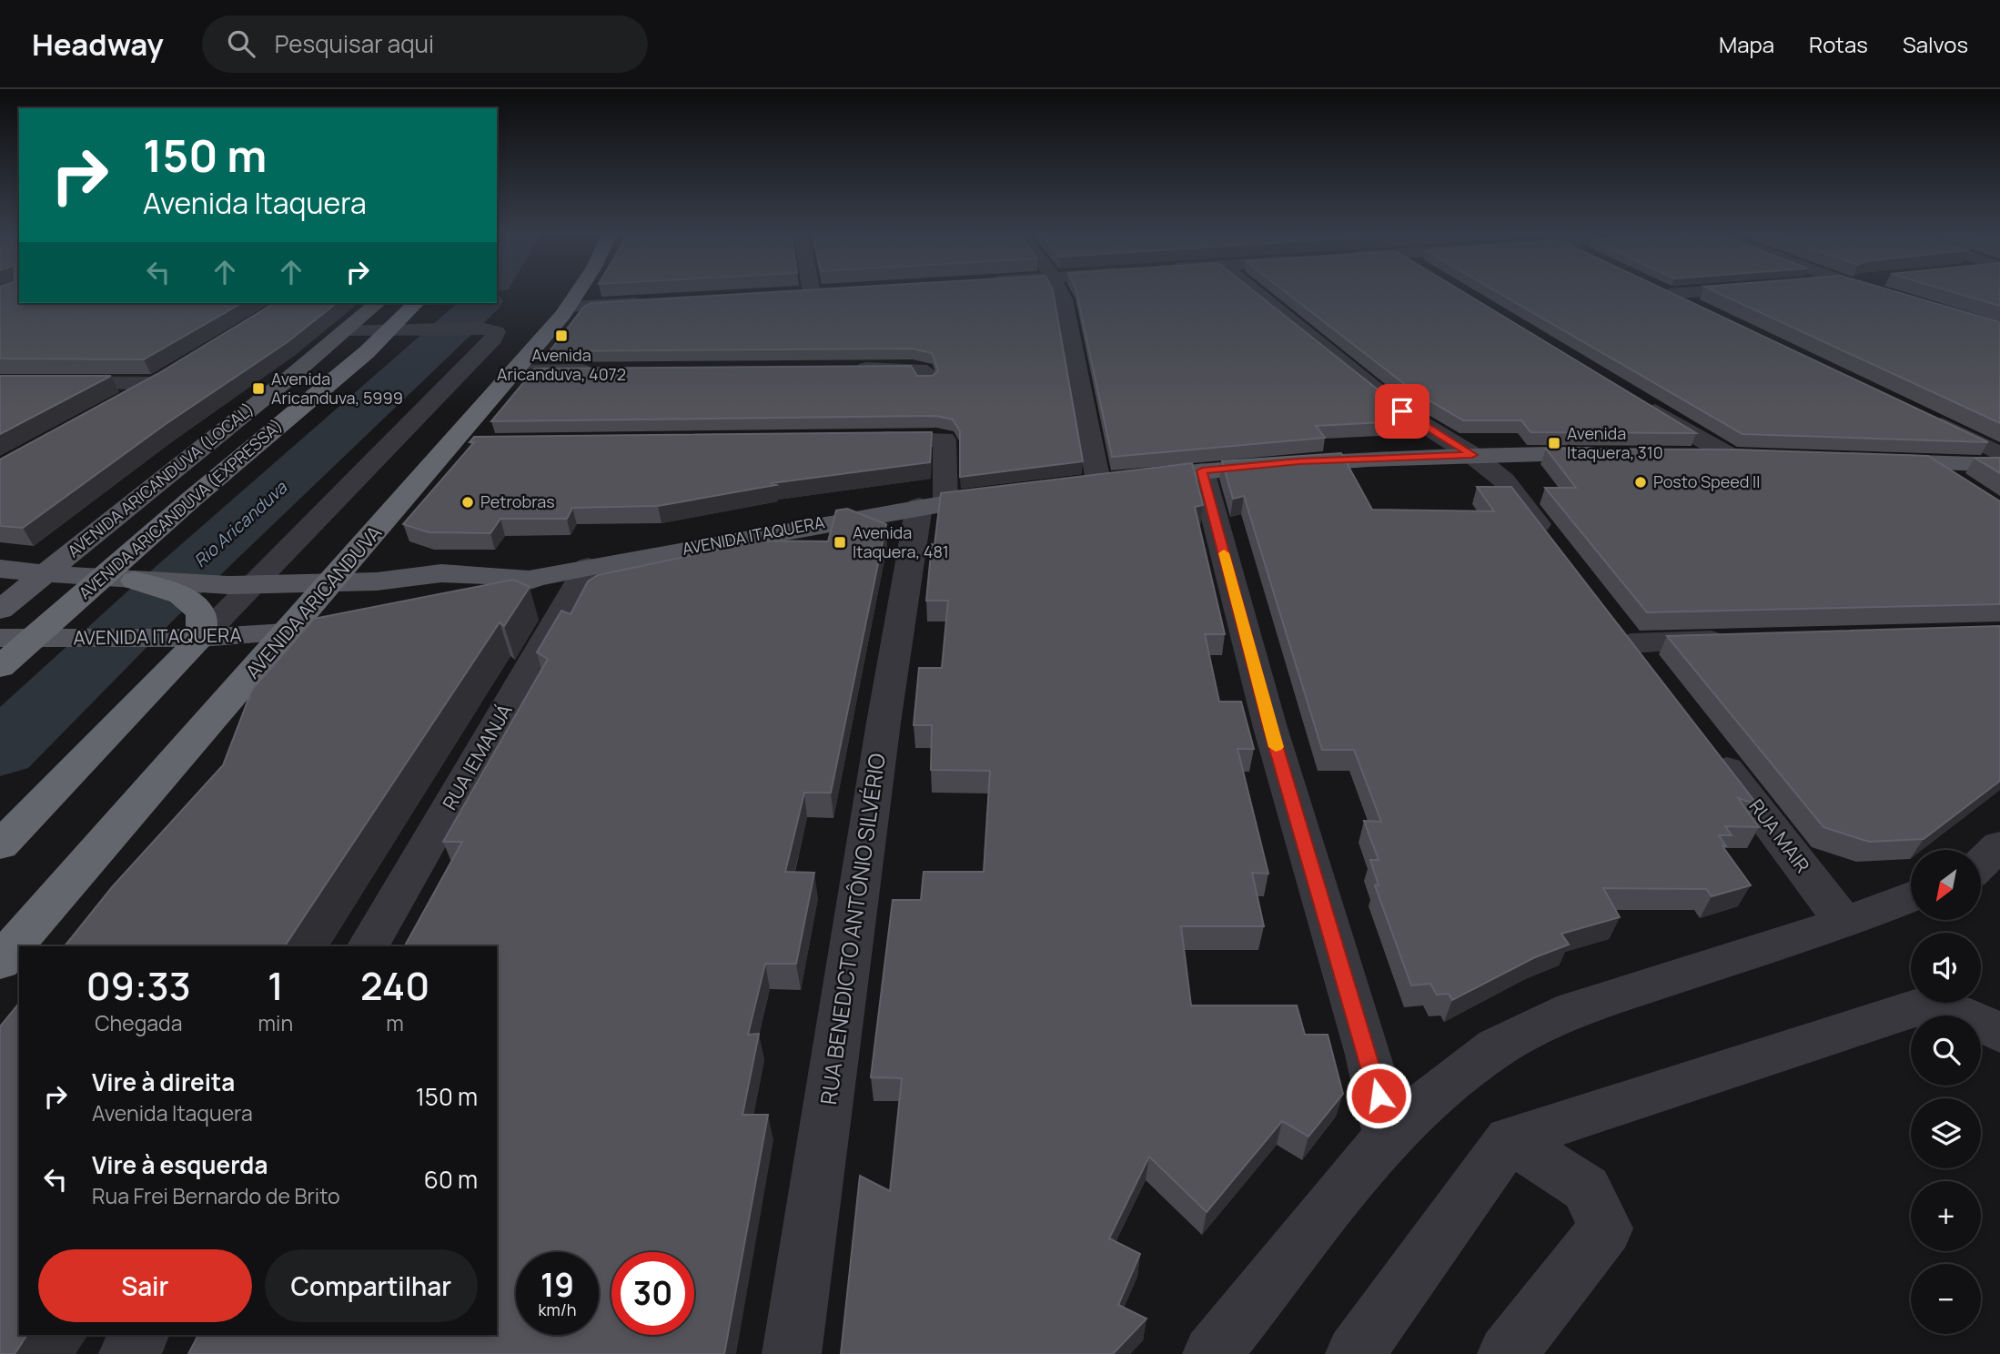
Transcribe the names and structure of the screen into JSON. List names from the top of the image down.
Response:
{
  "streets": {
    "highway": ["AVENIDA ARICANDUVA (EXPRESSA)", "AVENIDA ARICANDUVA"],
    "main road": ["AVENIDA ARICANDUVA (LOCAL)", "AVENIDA ITAQUERA"],
    "street": ["RUA IEMANJÁ", "RUA MAIR", "RUA BENEDICTO ANTÔNIO SILVÉRIO"]
  },
  "crossings": [
    ["AVENIDA ARICANDUVA (LOCAL)", "AVENIDA ITAQUERA"],
    ["AVENIDA ARICANDUVA (EXPRESSA)", "AVENIDA ITAQUERA"],
    ["AVENIDA ITAQUERA", "AVENIDA ARICANDUVA"],
    ["AVENIDA ITAQUERA", "RUA IEMANJÁ"],
    ["AVENIDA ITAQUERA", "RUA BENEDICTO ANTÔNIO SILVÉRIO"]
  ],
  "water": ["Rio Aricanduva"],
  "places": {
    "transit": [
      "Avenida Aricanduva, 4072",
      "Avenida Aricanduva, 5999",
      "Avenida Itaquera, 310",
      "Avenida Itaquera, 481"
    ],
    "other": ["Posto Speed II", "Petrobras"]
  },
  "north": "bottom left",
  "page": {
    "header": "Headway",
    "search": "Pesquisar aqui",
    "nav": ["Mapa", "Rotas", "Salvos"],
    "turn": ["150 m", "Avenida Itaquera"],
    "map_buttons": ["+", "−"],
    "eta": [
      "09:33",
      "Chegada",
      "1",
      "min",
      "240",
      "m"
    ],
    "list": [
      {
        "name": "Vire à direita",
        "note": "Avenida Itaquera",
        "value": "150 m"
      },
      {
        "name": "Vire à esquerda",
        "note": "Rua Frei Bernardo de Brito",
        "value": "60 m"
      }
    ],
    "buttons": ["Sair", "Compartilhar"],
    "speed": "19 km/h",
    "limit": "30"
  }
}
